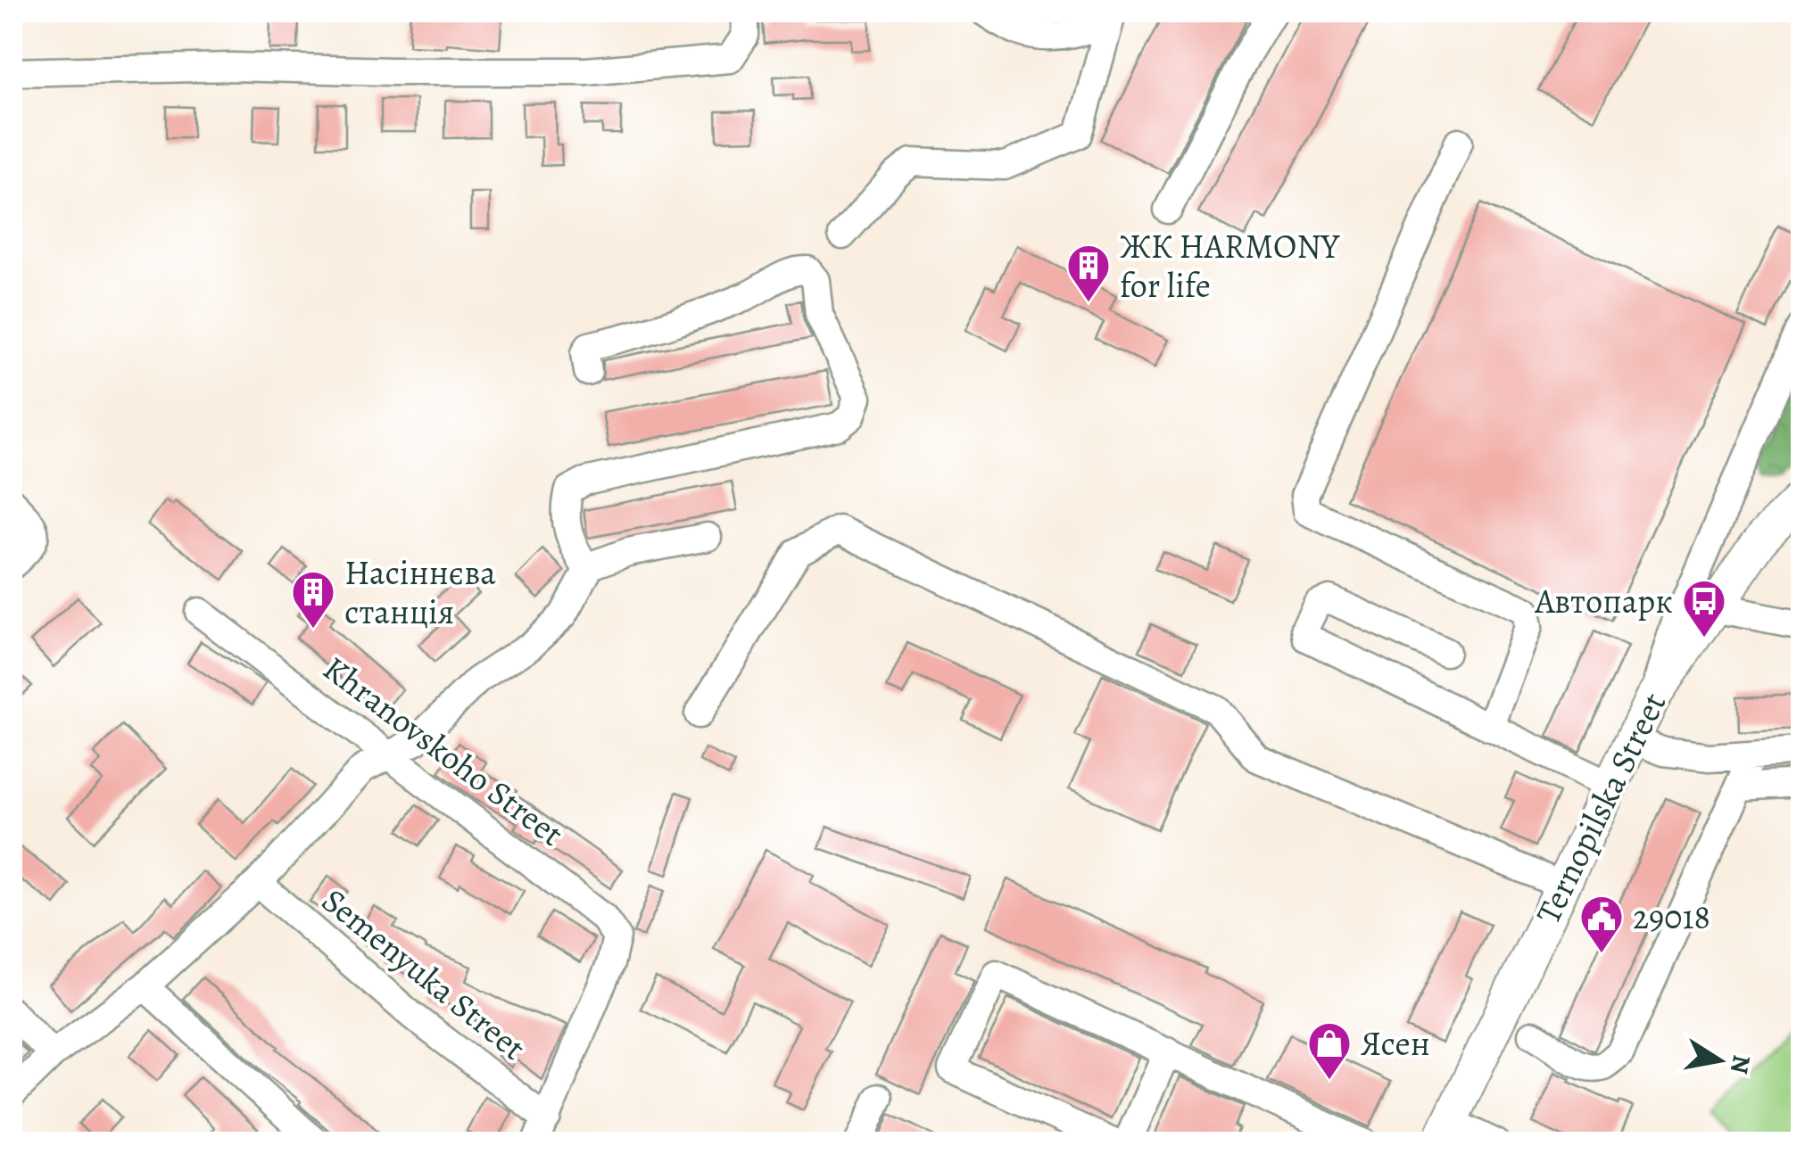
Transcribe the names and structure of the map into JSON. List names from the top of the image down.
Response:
{
  "streets": {
    "main road": ["Ternopilska Street"],
    "street": ["Khranovskoho Street", "Semenyuka Street"]
  },
  "crossings": [
    ["Khranovskoho Street", "Semenyuka Street"]
  ],
  "places": {
    "building": ["ЖК HARMONY for life", "Насіннєва станція"],
    "bus stop": ["Автопарк"],
    "public building": ["29018"],
    "shop": ["Ясен"]
  },
  "north": "right"
}
